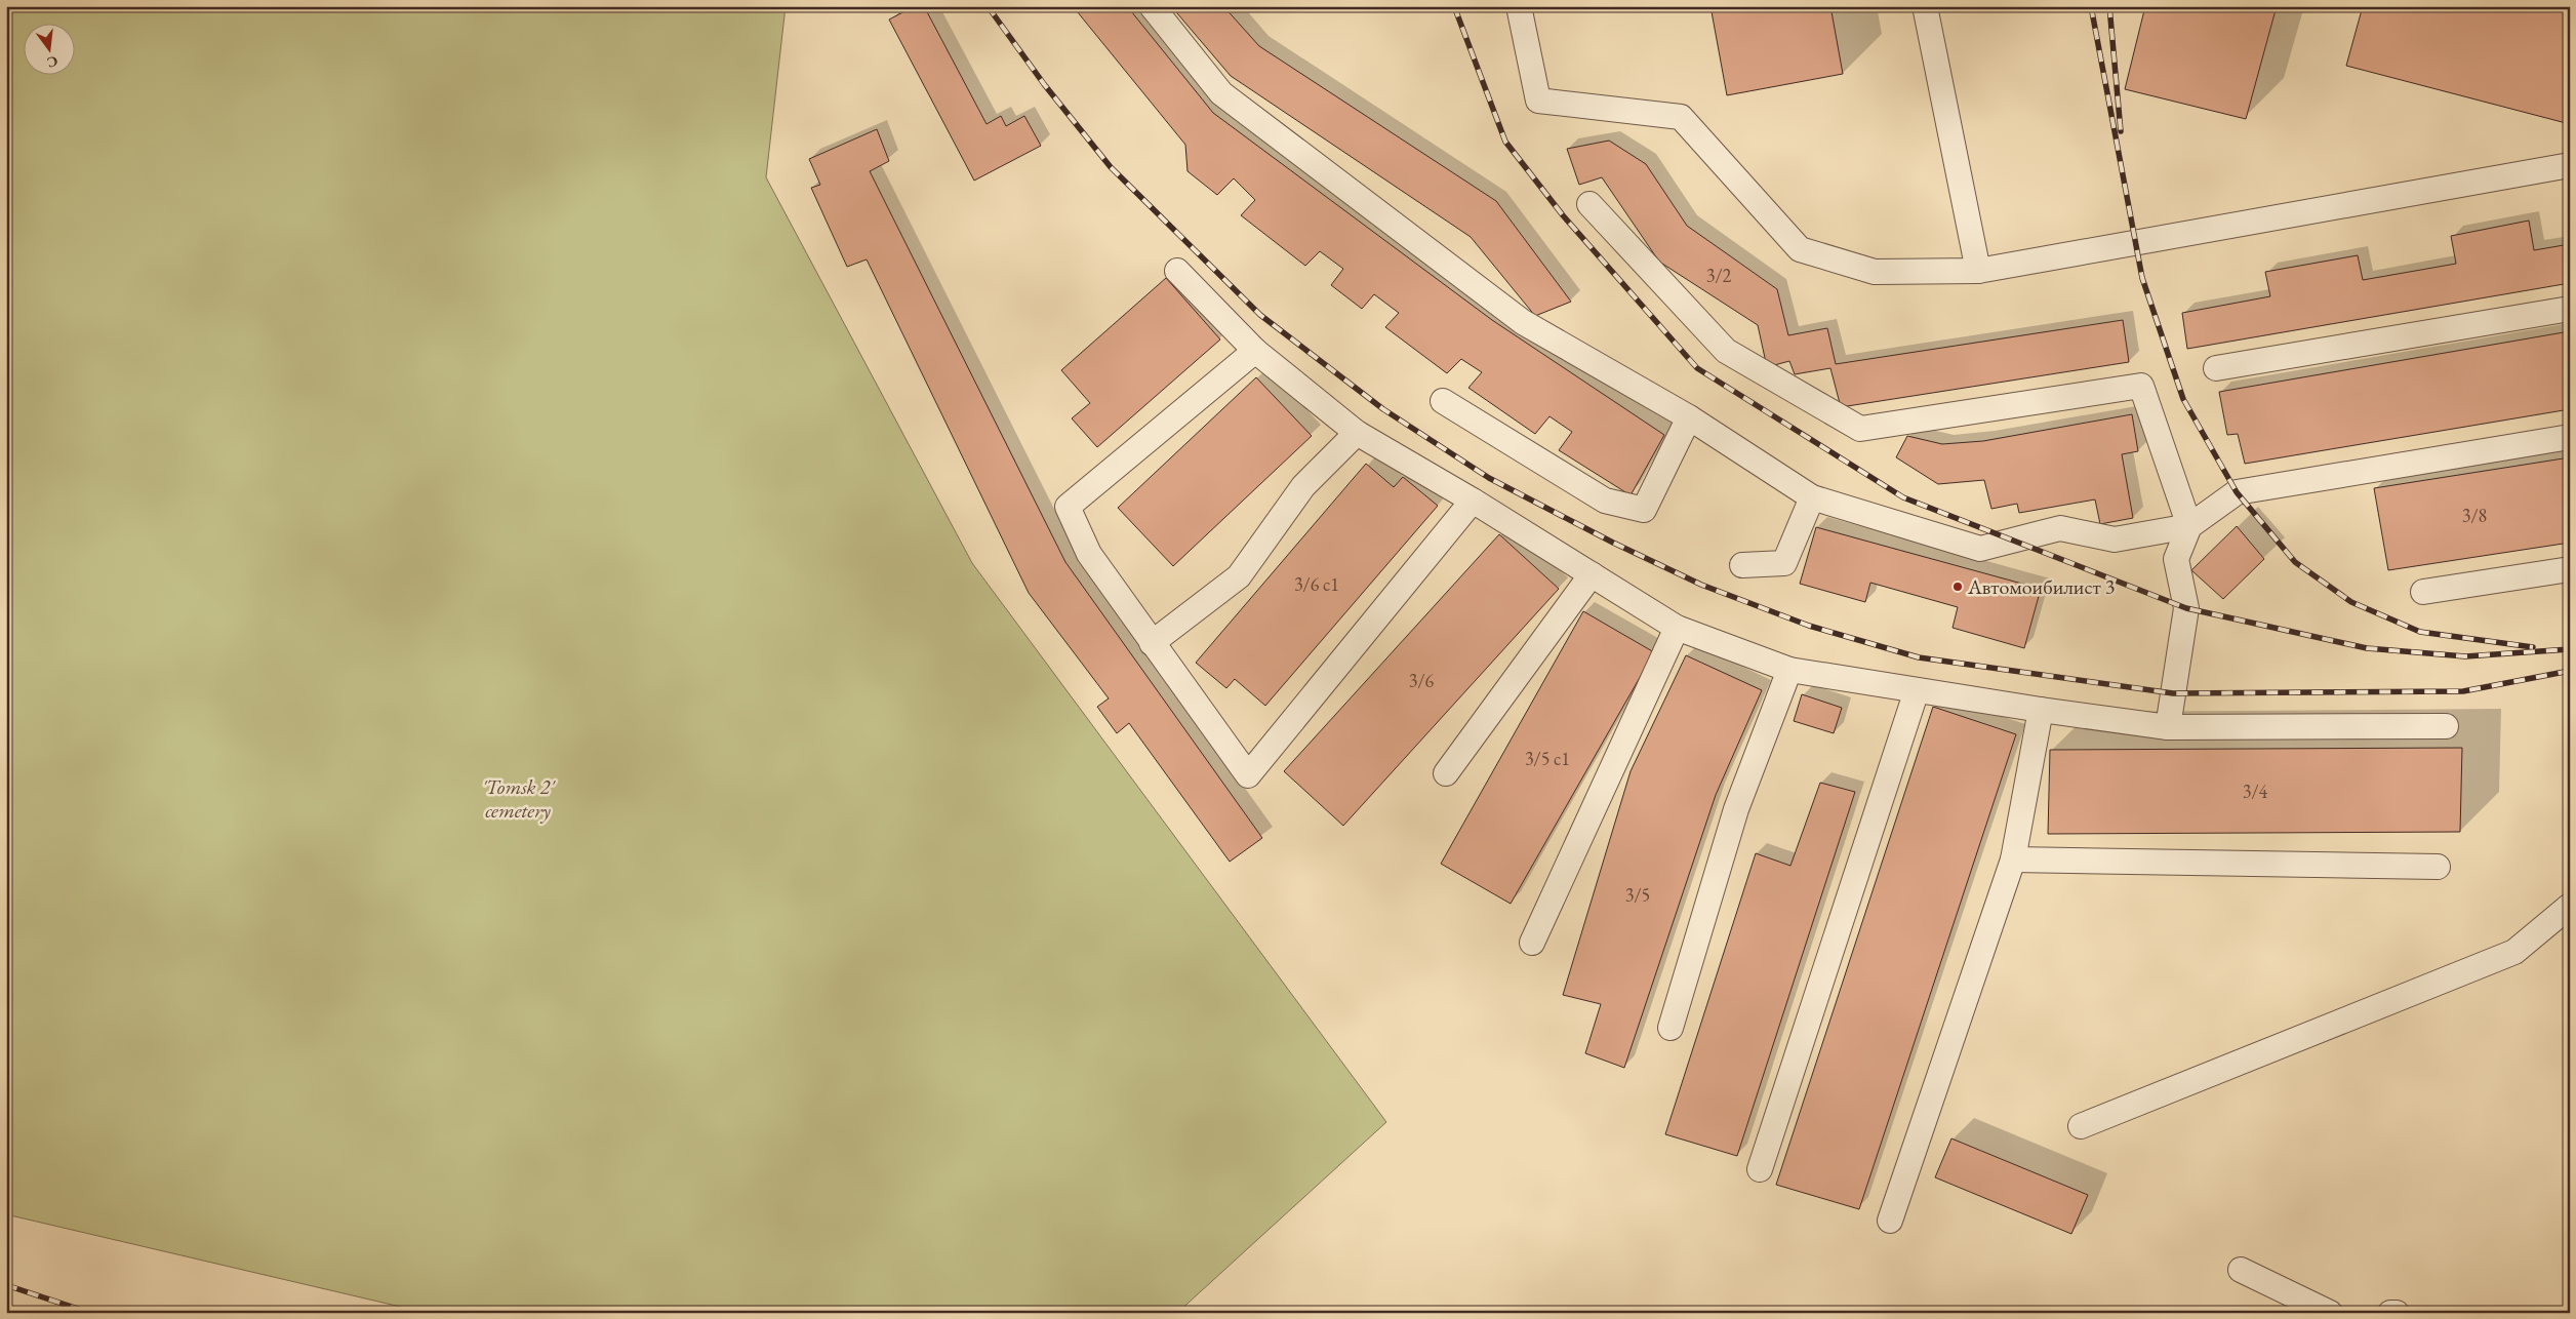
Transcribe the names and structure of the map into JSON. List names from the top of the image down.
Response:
{
  "parks": ["'Tomsk 2' cemetery"],
  "places": ["Автомоибилист 3"],
  "house_numbers": [
    "3/2",
    "3/8",
    "3/6 с1",
    "3/6",
    "3/5 с1",
    "3/4",
    "3/5"
  ],
  "north": "bottom"
}
